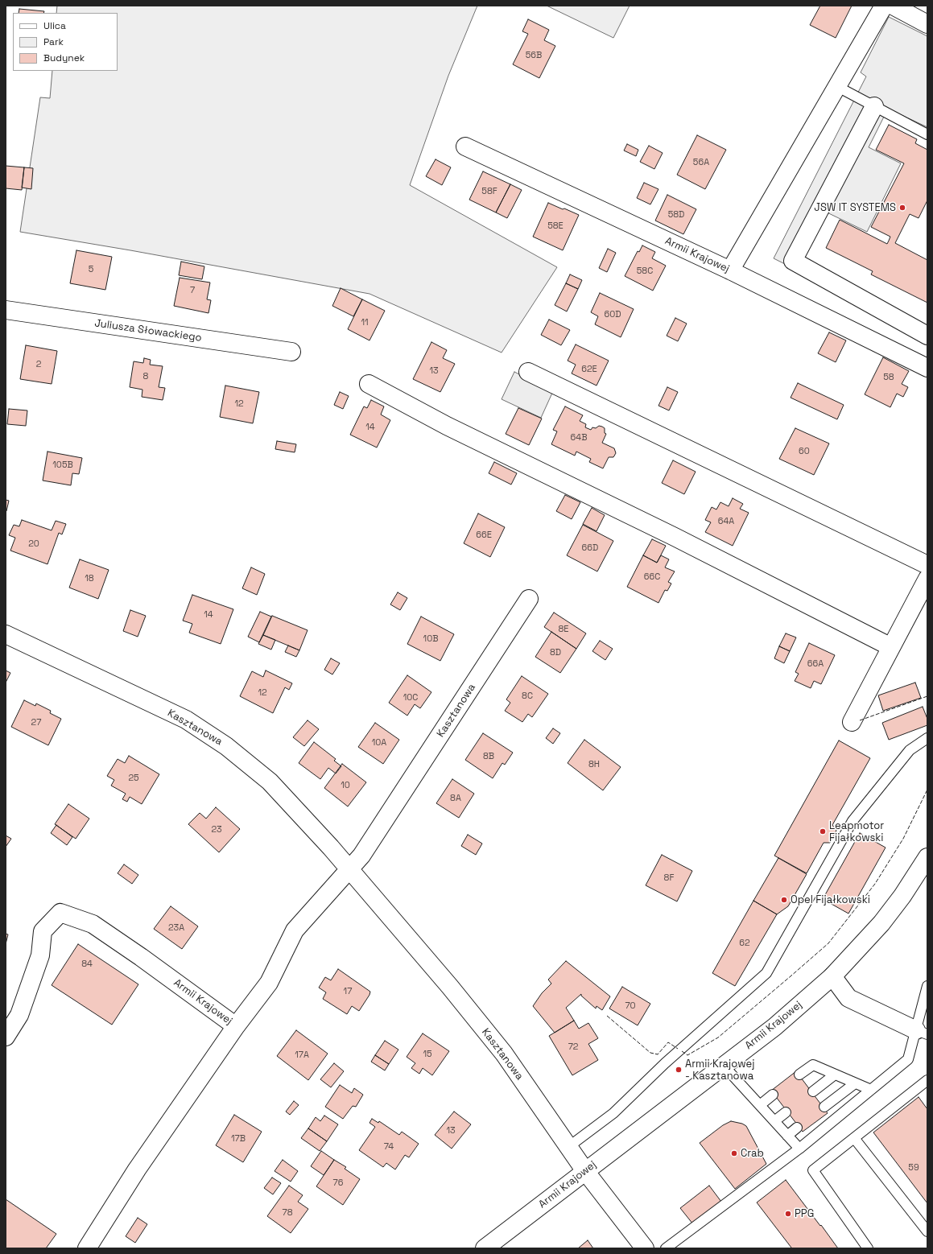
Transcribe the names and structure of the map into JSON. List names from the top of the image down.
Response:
{
  "streets": {
    "street": ["Armii Krajowej", "Juliusza Słowackiego", "Kasztanowa"]
  },
  "crossings": [
    ["Armii Krajowej", "Kasztanowa"]
  ],
  "places": [
    "JSW IT SYSTEMS",
    "Leapmotor Fijałkowski",
    "Opel Fijałkowski",
    "Armii Krajowej - Kasztanowa",
    "Crab",
    "PPG"
  ],
  "house_numbers": [
    "56B",
    "56A",
    "58F",
    "58D",
    "58E",
    "5",
    "58C",
    "7",
    "60D",
    "11",
    "2",
    "62E",
    "13",
    "8",
    "58",
    "12",
    "14",
    "64B",
    "60",
    "105B",
    "64A",
    "66E",
    "20",
    "66D",
    "66C",
    "18",
    "14",
    "8E",
    "10B",
    "8D",
    "66A",
    "12",
    "8C",
    "10C",
    "27",
    "10A",
    "8B",
    "8H",
    "25",
    "10",
    "8A",
    "23",
    "8F",
    "23A",
    "62",
    "84",
    "17",
    "70",
    "72",
    "15",
    "17A",
    "13",
    "17B",
    "74",
    "59",
    "76",
    "78"
  ],
  "legend": ["Ulica", "Park", "Budynek"]
}
